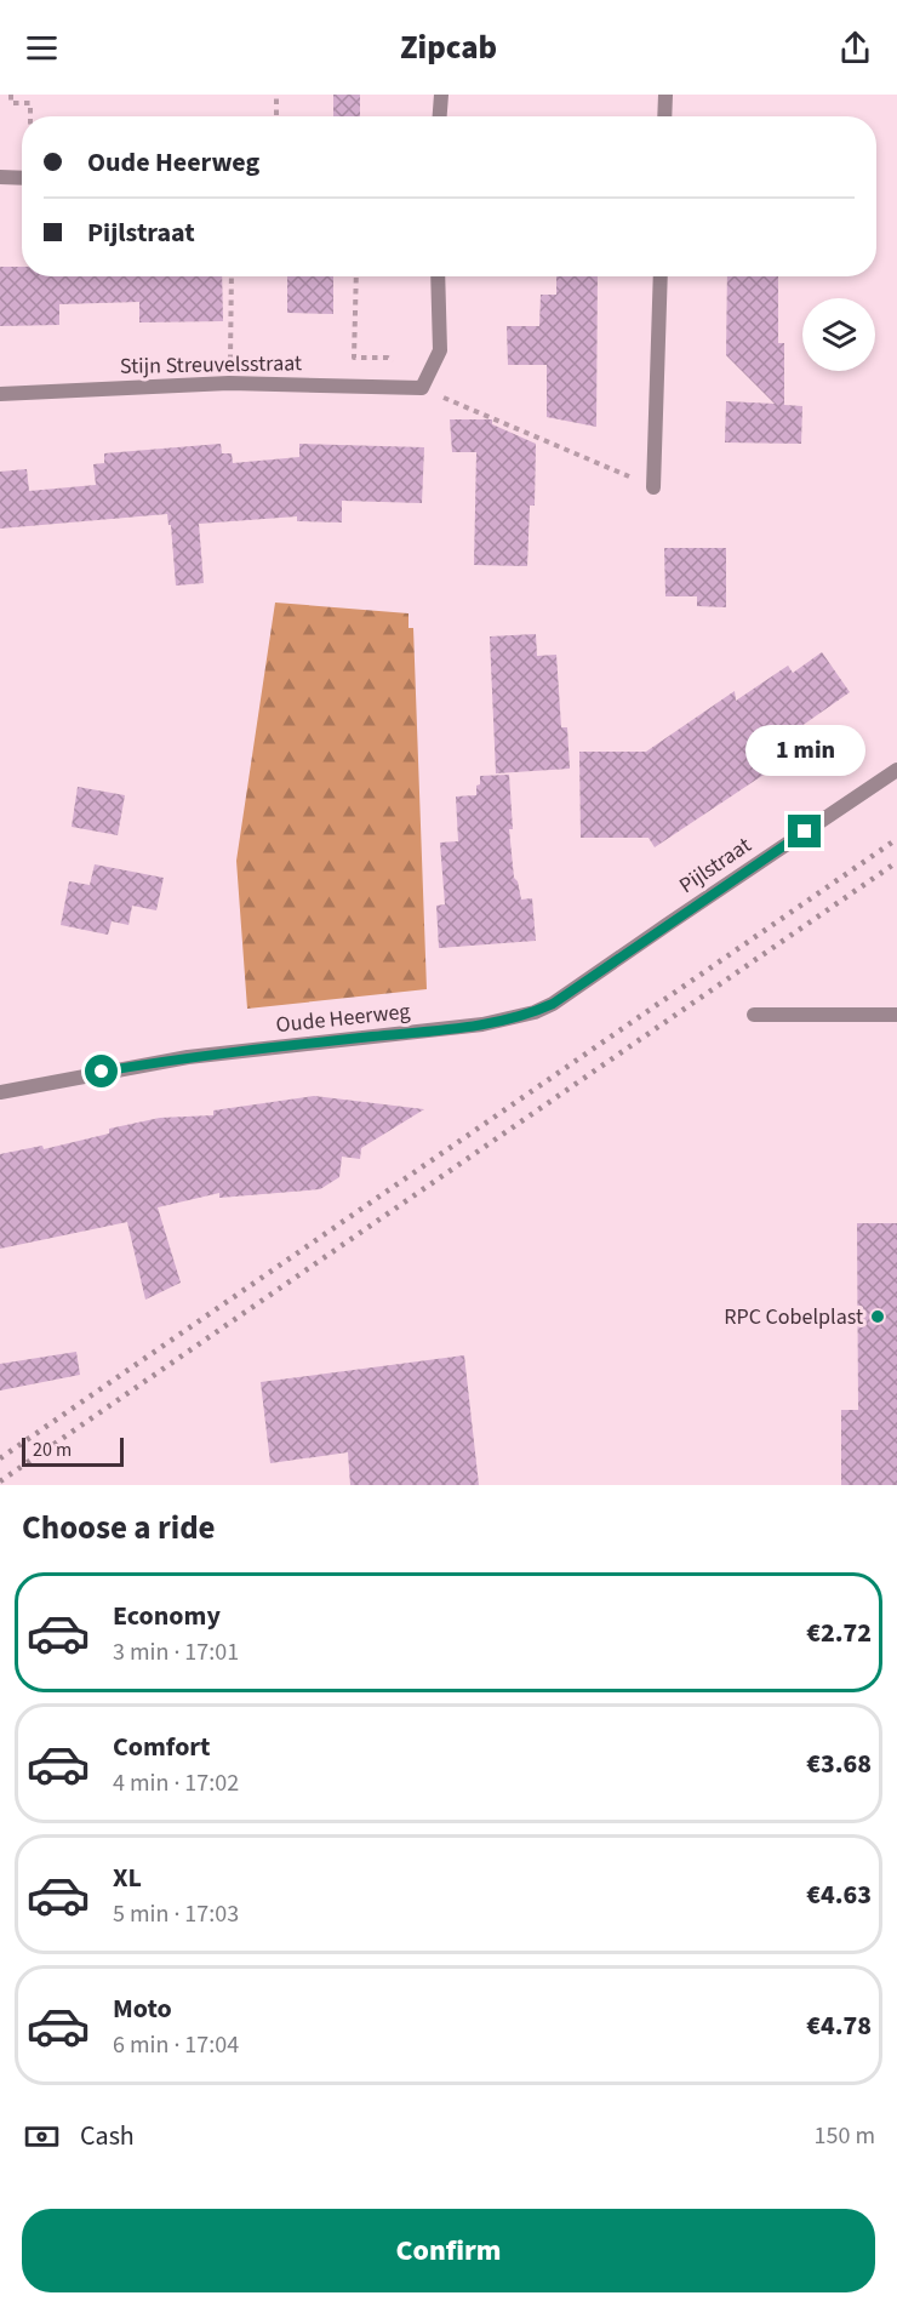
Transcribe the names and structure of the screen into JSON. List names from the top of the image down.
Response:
{
  "streets": {
    "street": ["Stijn Streuvelsstraat", "Pijlstraat", "Oude Heerweg"]
  },
  "crossings": [
    ["Pijlstraat", "Oude Heerweg"]
  ],
  "places": ["RPC Cobelplast"],
  "scale_bar": "20 m",
  "page": {
    "header": "Zipcab",
    "banner": ["Oude Heerweg", "Pijlstraat"],
    "bubble": "1 min",
    "scale": "20 m",
    "heading": "Choose a ride",
    "list": [
      {
        "name": "Economy",
        "note": "3 min · 17:01",
        "value": "€2.72"
      },
      {
        "name": "Comfort",
        "note": "4 min · 17:02",
        "value": "€3.68"
      },
      {
        "name": "XL",
        "note": "5 min · 17:03",
        "value": "€4.63"
      },
      {
        "name": "Moto",
        "note": "6 min · 17:04",
        "value": "€4.78"
      }
    ],
    "pay": ["Cash", "150 m"],
    "buttons": "Confirm"
  }
}
